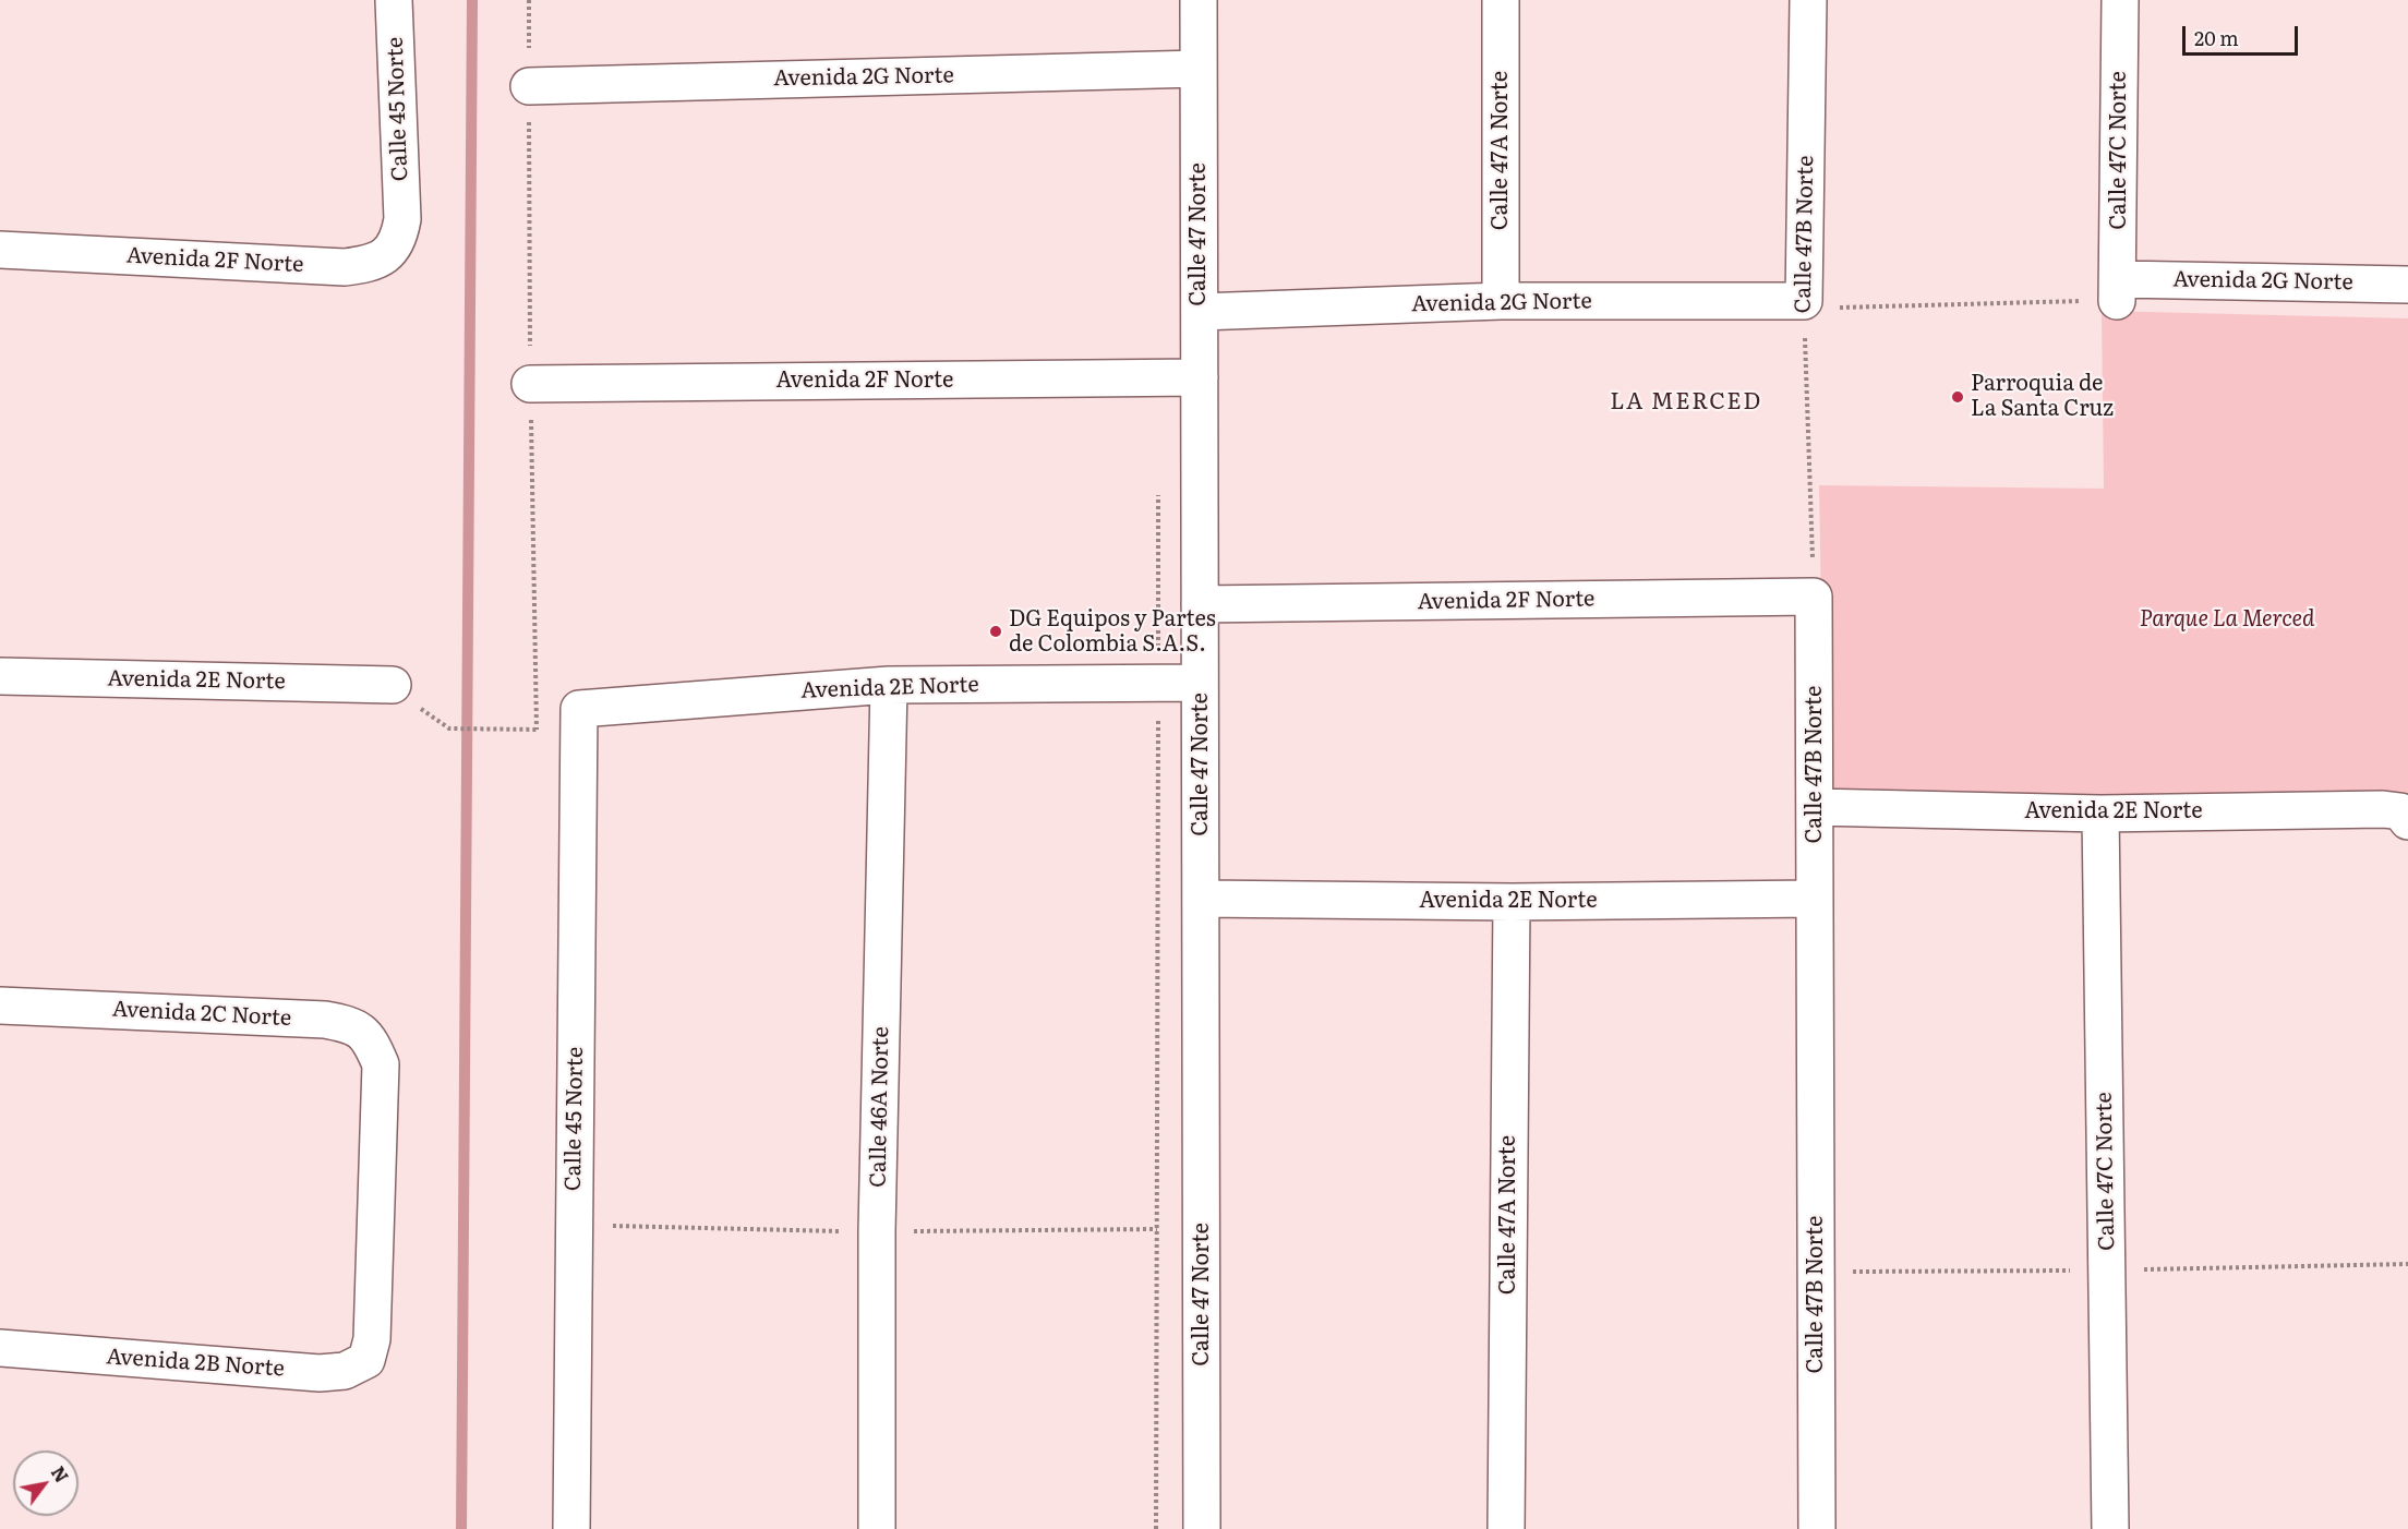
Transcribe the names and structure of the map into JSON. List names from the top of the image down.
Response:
{
  "streets": {
    "street": [
      "Avenida 2G Norte",
      "Calle 45 Norte",
      "Calle 47A Norte",
      "Calle 47C Norte",
      "Calle 47 Norte",
      "Calle 47B Norte",
      "Avenida 2F Norte",
      "Avenida 2E Norte",
      "Avenida 2C Norte",
      "Calle 46A Norte",
      "Avenida 2B Norte"
    ]
  },
  "crossings": [
    ["Avenida 2G Norte", "Calle 47A Norte"],
    ["Avenida 2G Norte", "Calle 47C Norte"],
    ["Avenida 2G Norte", "Calle 47 Norte"],
    ["Avenida 2G Norte", "Calle 47B Norte"],
    ["Calle 45 Norte", "Avenida 2F Norte"],
    ["Calle 45 Norte", "Avenida 2E Norte"],
    ["Calle 47A Norte", "Avenida 2E Norte"],
    ["Calle 47C Norte", "Avenida 2E Norte"],
    ["Calle 47 Norte", "Avenida 2F Norte"],
    ["Calle 47 Norte", "Avenida 2E Norte"],
    ["Calle 47B Norte", "Avenida 2F Norte"],
    ["Calle 47B Norte", "Avenida 2E Norte"],
    ["Avenida 2E Norte", "Calle 46A Norte"],
    ["Avenida 2C Norte", "Avenida 2B Norte"]
  ],
  "districts": ["LA MERCED"],
  "parks": ["Parque La Merced"],
  "places": ["Parroquia de La Santa Cruz", "DG Equipos y Partes de Colombia S.A.S."],
  "scale_bar": "20 m",
  "north": "top right"
}
